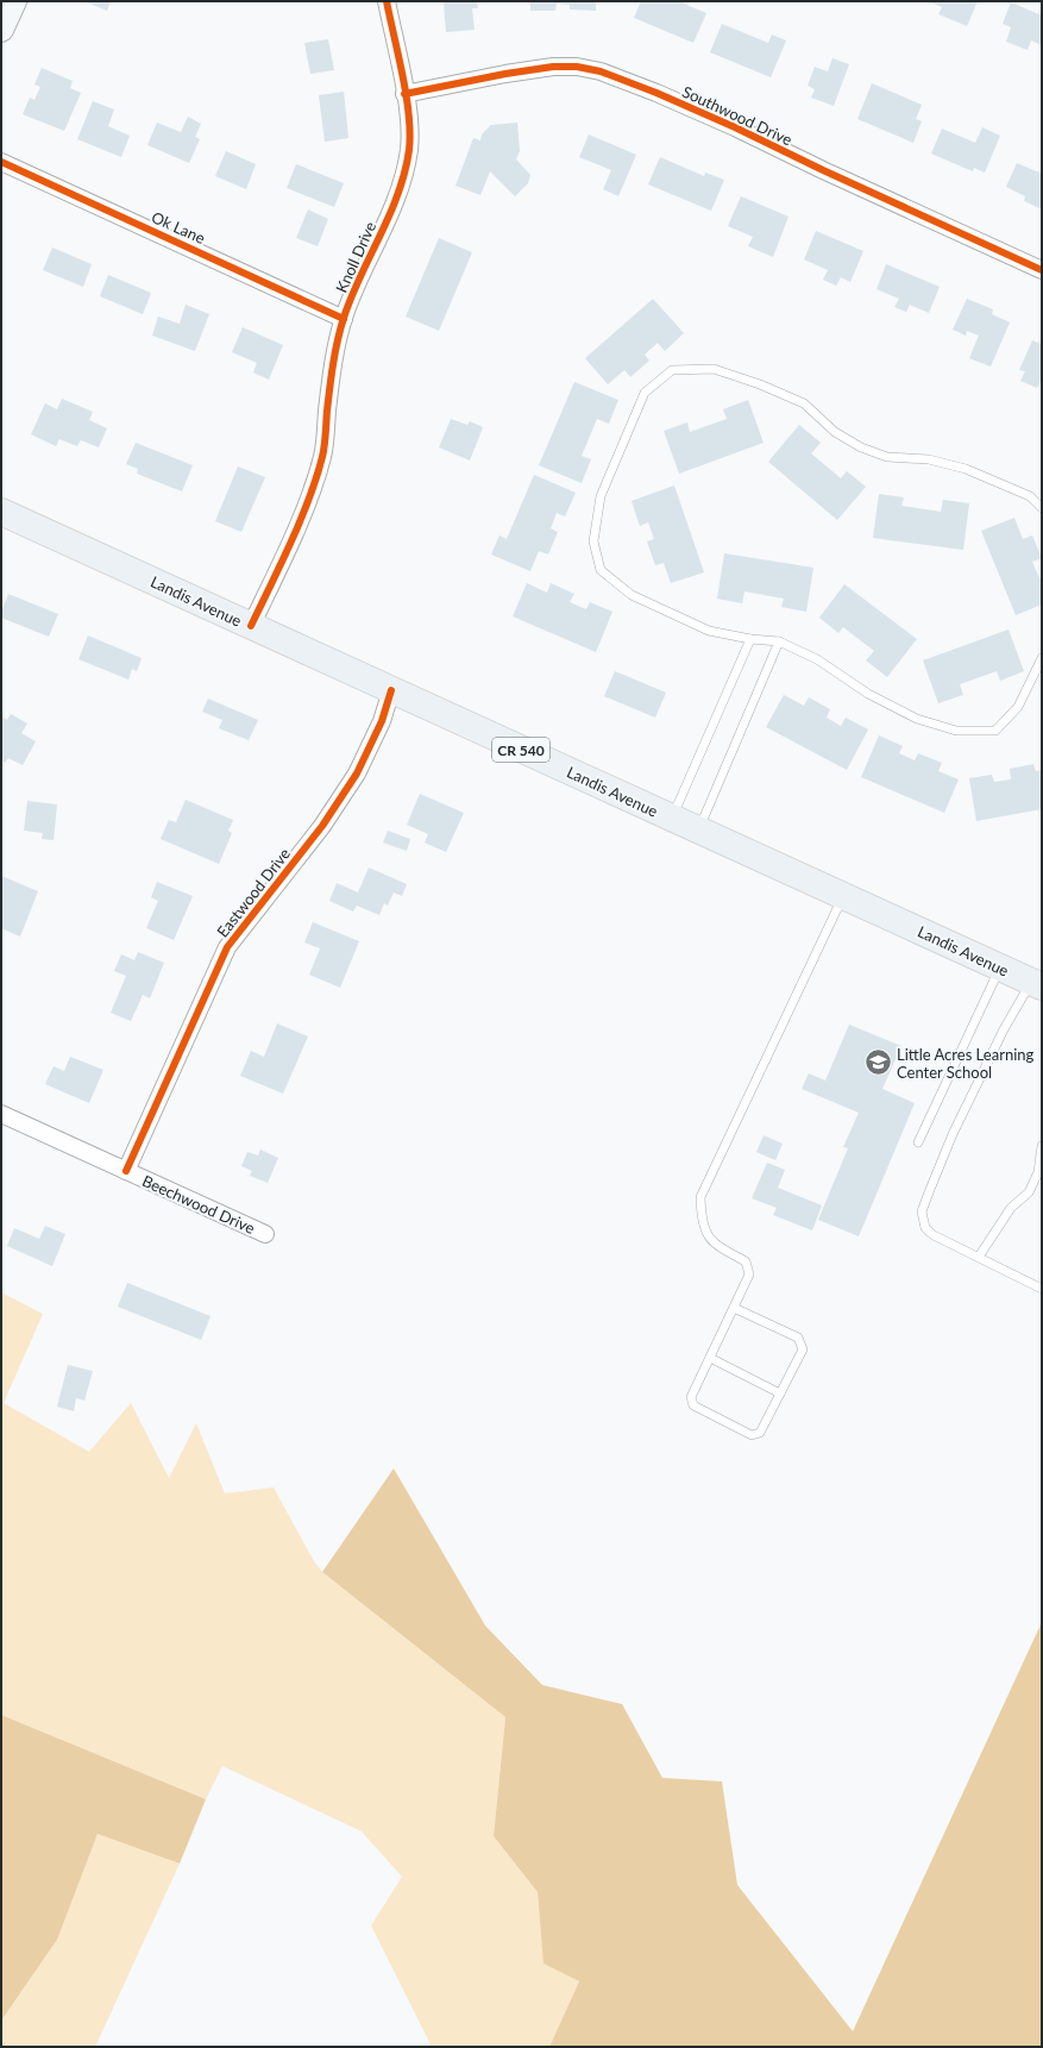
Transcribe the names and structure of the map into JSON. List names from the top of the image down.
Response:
{
  "streets": {
    "main road": ["Landis Avenue", "CR 540"],
    "street": [
      "Southwood Drive",
      "Ok Lane",
      "Knoll Drive",
      "Eastwood Drive",
      "Beechwood Drive"
    ]
  },
  "crossings": [
    ["Southwood Drive", "Knoll Drive"],
    ["Ok Lane", "Knoll Drive"],
    ["Knoll Drive", "Landis Avenue"],
    ["Landis Avenue", "Eastwood Drive"],
    ["Eastwood Drive", "Beechwood Drive"]
  ],
  "places": {
    "school or university": ["Little Acres Learning Center School"]
  }
}
